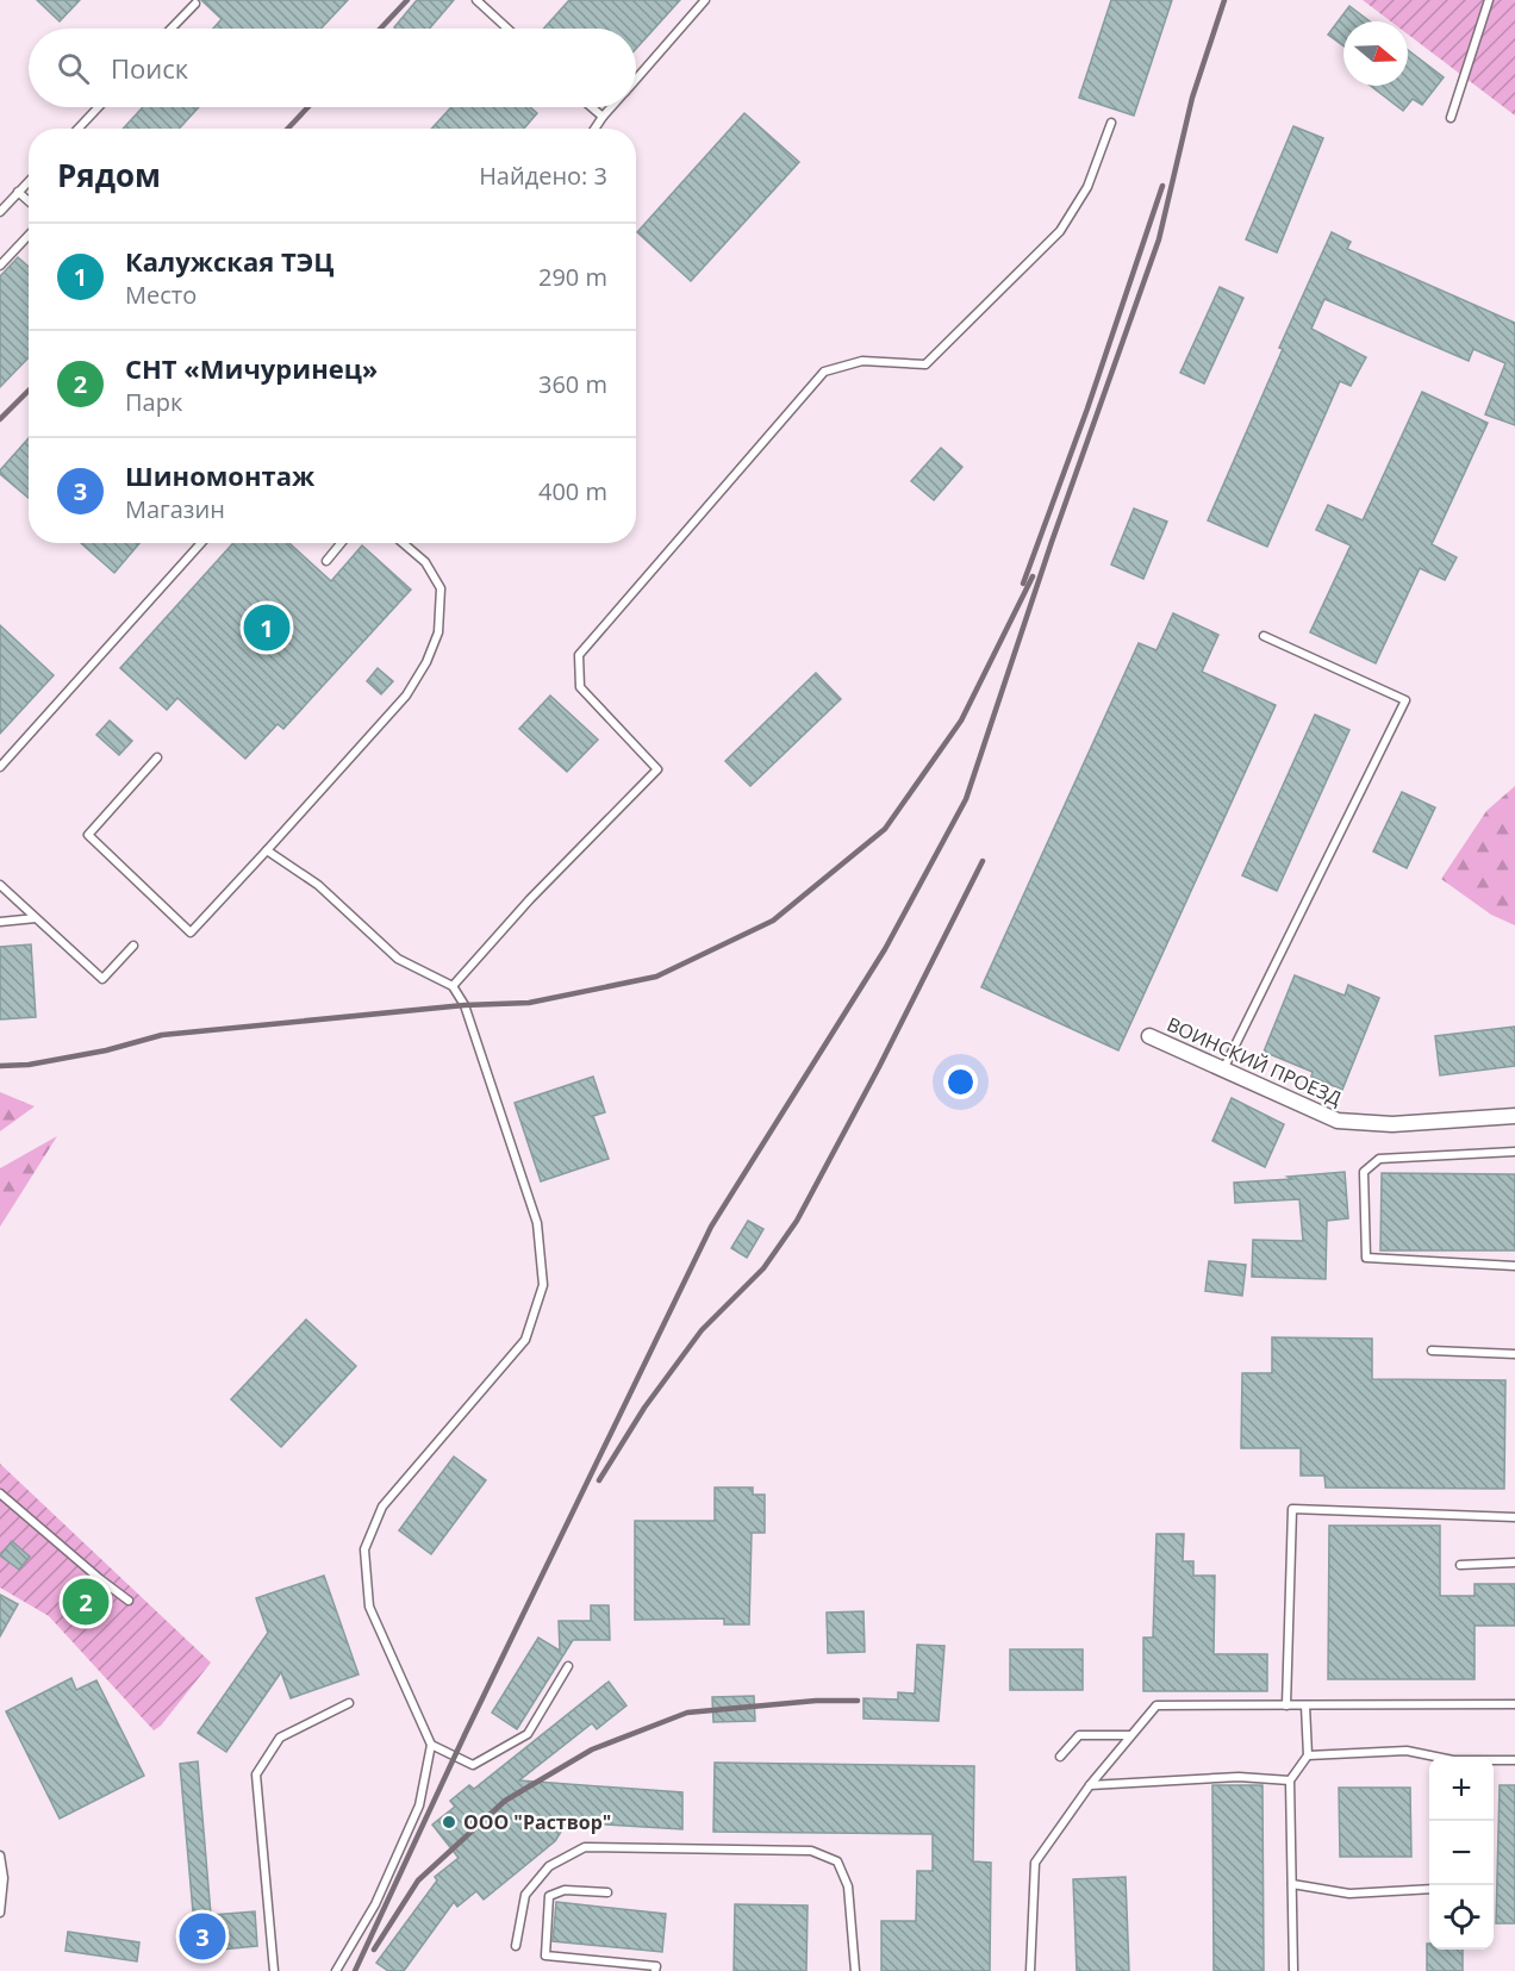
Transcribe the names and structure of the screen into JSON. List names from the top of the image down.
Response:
{
  "streets": {
    "street": ["ВОИНСКИЙ ПРОЕЗД"]
  },
  "places": ["ООО \"Раствор\""],
  "north": "right",
  "page": {
    "search": "Поиск",
    "heading": ["Рядом", "Найдено: 3"],
    "list": [
      {
        "mark": "1",
        "name": "Калужская ТЭЦ",
        "note": "Место",
        "value": "290 m"
      },
      {
        "mark": "2",
        "name": "СНТ «Мичуринец»",
        "note": "Парк",
        "value": "360 m"
      },
      {
        "mark": "3",
        "name": "Шиномонтаж",
        "note": "Магазин",
        "value": "400 m"
      }
    ],
    "pins": ["1", "2", "3"],
    "map_buttons": ["+", "−"]
  }
}
